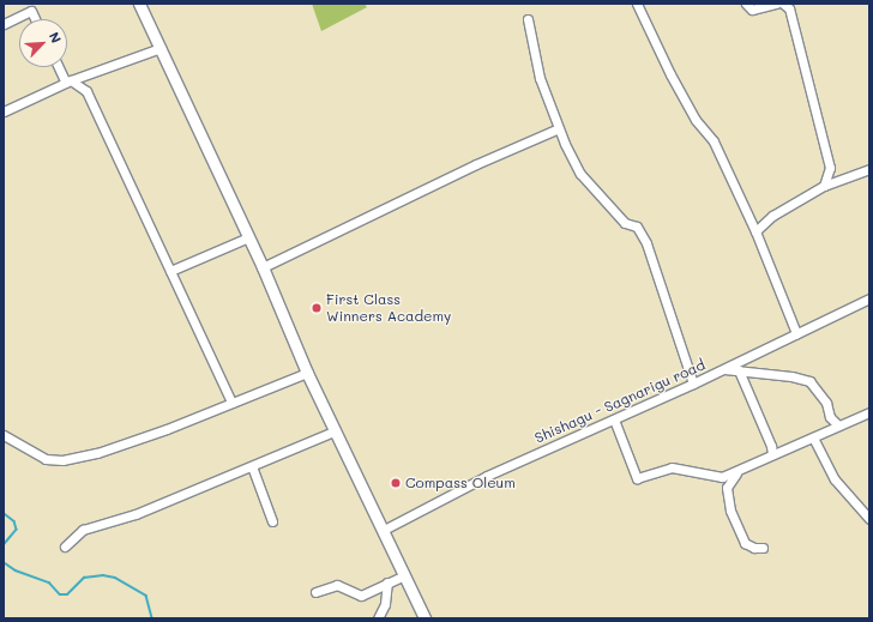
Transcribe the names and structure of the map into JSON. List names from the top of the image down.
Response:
{
  "streets": {
    "street": ["Shishagu - Sagnarigu road"]
  },
  "places": ["First Class Winners Academy", "Compass Oleum"],
  "north": "top right"
}
